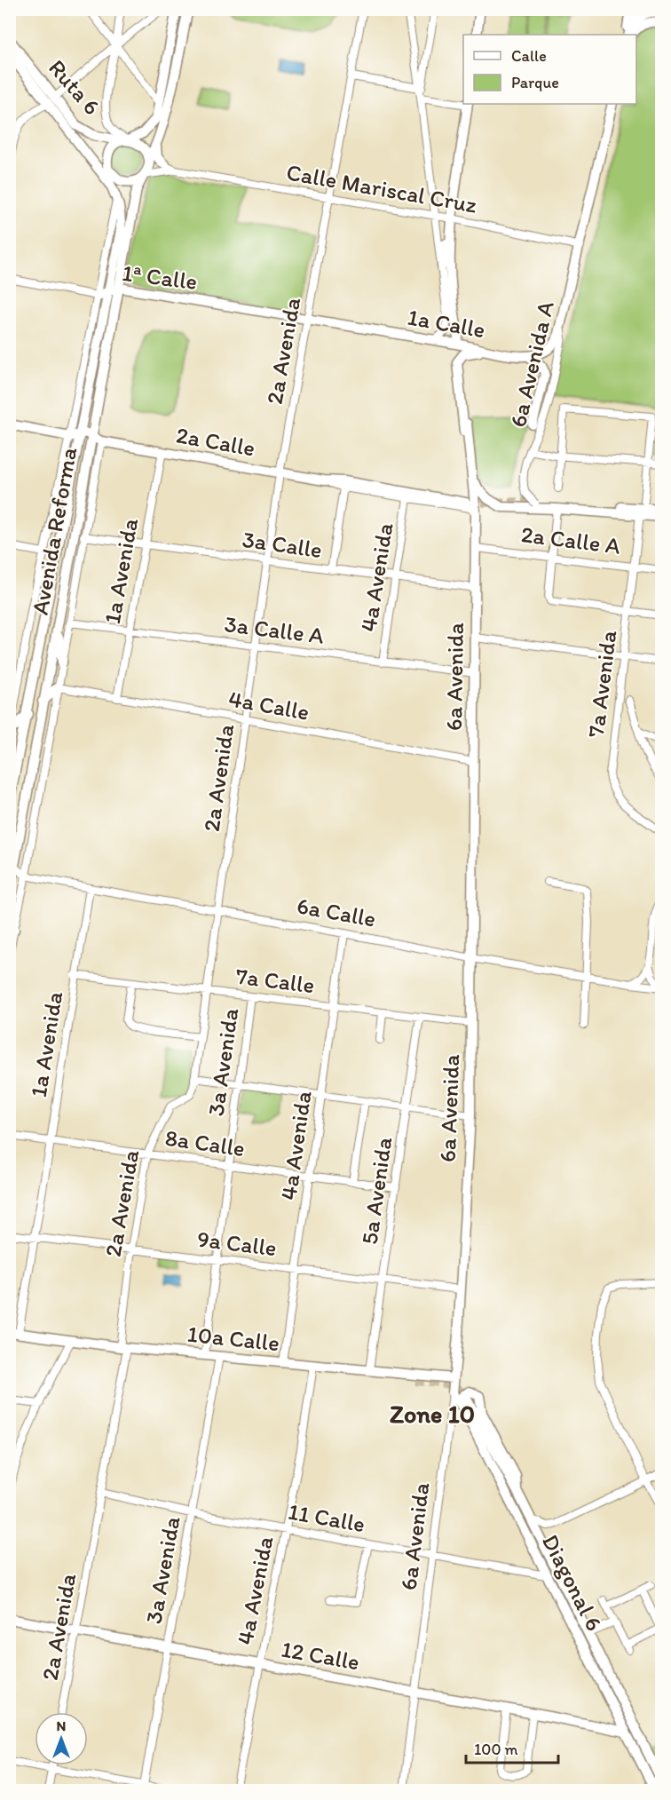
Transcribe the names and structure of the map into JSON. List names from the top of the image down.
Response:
{
  "streets": {
    "main road": [
      "Ruta 6",
      "1ª Calle",
      "1a Calle",
      "6a Avenida A",
      "2a Calle",
      "Avenida Reforma",
      "6a Avenida",
      "10a Calle",
      "Diagonal 6",
      "12 Calle"
    ],
    "street": [
      "Calle Mariscal Cruz",
      "2a Avenida",
      "2a Calle A",
      "3a Calle",
      "1a Avenida",
      "4a Avenida",
      "3a Calle A",
      "7a Avenida",
      "4a Calle",
      "6a Calle",
      "7a Calle",
      "3a Avenida",
      "8a Calle",
      "5a Avenida",
      "9a Calle",
      "11 Calle"
    ]
  },
  "crossings": [
    ["Ruta 6", "Calle Mariscal Cruz"],
    ["Ruta 6", "Avenida Reforma"],
    ["Calle Mariscal Cruz", "2a Avenida"],
    ["Calle Mariscal Cruz", "6a Avenida A"],
    ["Calle Mariscal Cruz", "Avenida Reforma"],
    ["1ª Calle", "1a Calle"],
    ["1ª Calle", "2a Avenida"],
    ["1ª Calle", "Avenida Reforma"],
    ["1a Calle", "2a Avenida"],
    ["2a Avenida", "2a Calle"],
    ["2a Avenida", "3a Calle"],
    ["2a Avenida", "3a Calle A"],
    ["2a Avenida", "4a Calle"],
    ["2a Avenida", "6a Calle"],
    ["2a Avenida", "7a Calle"],
    ["2a Avenida", "8a Calle"],
    ["2a Avenida", "9a Calle"],
    ["2a Avenida", "10a Calle"],
    ["2a Avenida", "11 Calle"],
    ["2a Avenida", "12 Calle"],
    ["2a Calle", "Avenida Reforma"],
    ["2a Calle", "1a Avenida"],
    ["2a Calle", "4a Avenida"],
    ["2a Calle", "6a Avenida"],
    ["Avenida Reforma", "6a Calle"],
    ["2a Calle A", "6a Avenida"],
    ["2a Calle A", "7a Avenida"],
    ["3a Calle", "1a Avenida"],
    ["3a Calle", "4a Avenida"],
    ["3a Calle", "6a Avenida"],
    ["1a Avenida", "3a Calle A"],
    ["1a Avenida", "4a Calle"],
    ["1a Avenida", "6a Calle"],
    ["1a Avenida", "7a Calle"],
    ["1a Avenida", "8a Calle"],
    ["1a Avenida", "9a Calle"],
    ["1a Avenida", "10a Calle"],
    ["4a Avenida", "3a Calle A"],
    ["4a Avenida", "6a Calle"],
    ["4a Avenida", "7a Calle"],
    ["4a Avenida", "8a Calle"],
    ["4a Avenida", "9a Calle"],
    ["4a Avenida", "10a Calle"],
    ["4a Avenida", "11 Calle"],
    ["4a Avenida", "12 Calle"],
    ["3a Calle A", "6a Avenida"],
    ["6a Avenida", "4a Calle"],
    ["6a Avenida", "6a Calle"],
    ["6a Avenida", "7a Calle"],
    ["6a Avenida", "9a Calle"],
    ["6a Avenida", "10a Calle"],
    ["6a Avenida", "11 Calle"],
    ["6a Avenida", "Diagonal 6"],
    ["6a Avenida", "12 Calle"],
    ["7a Calle", "3a Avenida"],
    ["7a Calle", "5a Avenida"],
    ["3a Avenida", "8a Calle"],
    ["3a Avenida", "9a Calle"],
    ["3a Avenida", "10a Calle"],
    ["3a Avenida", "11 Calle"],
    ["3a Avenida", "12 Calle"],
    ["8a Calle", "5a Avenida"],
    ["5a Avenida", "9a Calle"],
    ["5a Avenida", "10a Calle"],
    ["11 Calle", "Diagonal 6"],
    ["Diagonal 6", "12 Calle"]
  ],
  "districts": ["Zone 10"],
  "legend": ["Calle", "Parque"],
  "scale_bar": "100 m",
  "north": "top"
}
